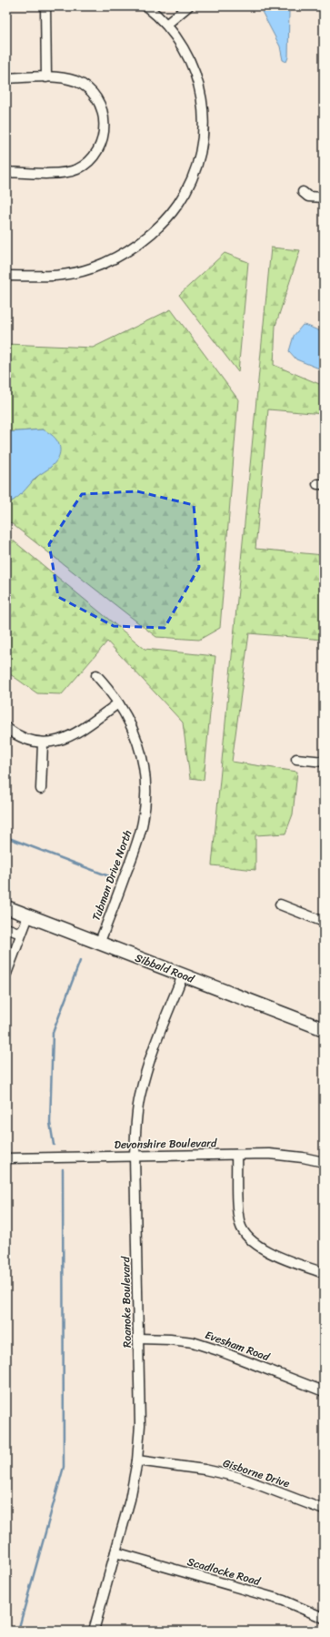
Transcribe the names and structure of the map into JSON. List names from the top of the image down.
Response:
{
  "streets": {
    "street": [
      "Tubman Drive North",
      "Sibbald Road",
      "Devonshire Boulevard",
      "Roanoke Boulevard",
      "Evesham Road",
      "Gisborne Drive",
      "Scadlocke Road"
    ]
  },
  "crossings": [
    ["Tubman Drive North", "Sibbald Road"],
    ["Sibbald Road", "Roanoke Boulevard"],
    ["Devonshire Boulevard", "Roanoke Boulevard"],
    ["Roanoke Boulevard", "Evesham Road"],
    ["Roanoke Boulevard", "Gisborne Drive"],
    ["Roanoke Boulevard", "Scadlocke Road"]
  ]
}
